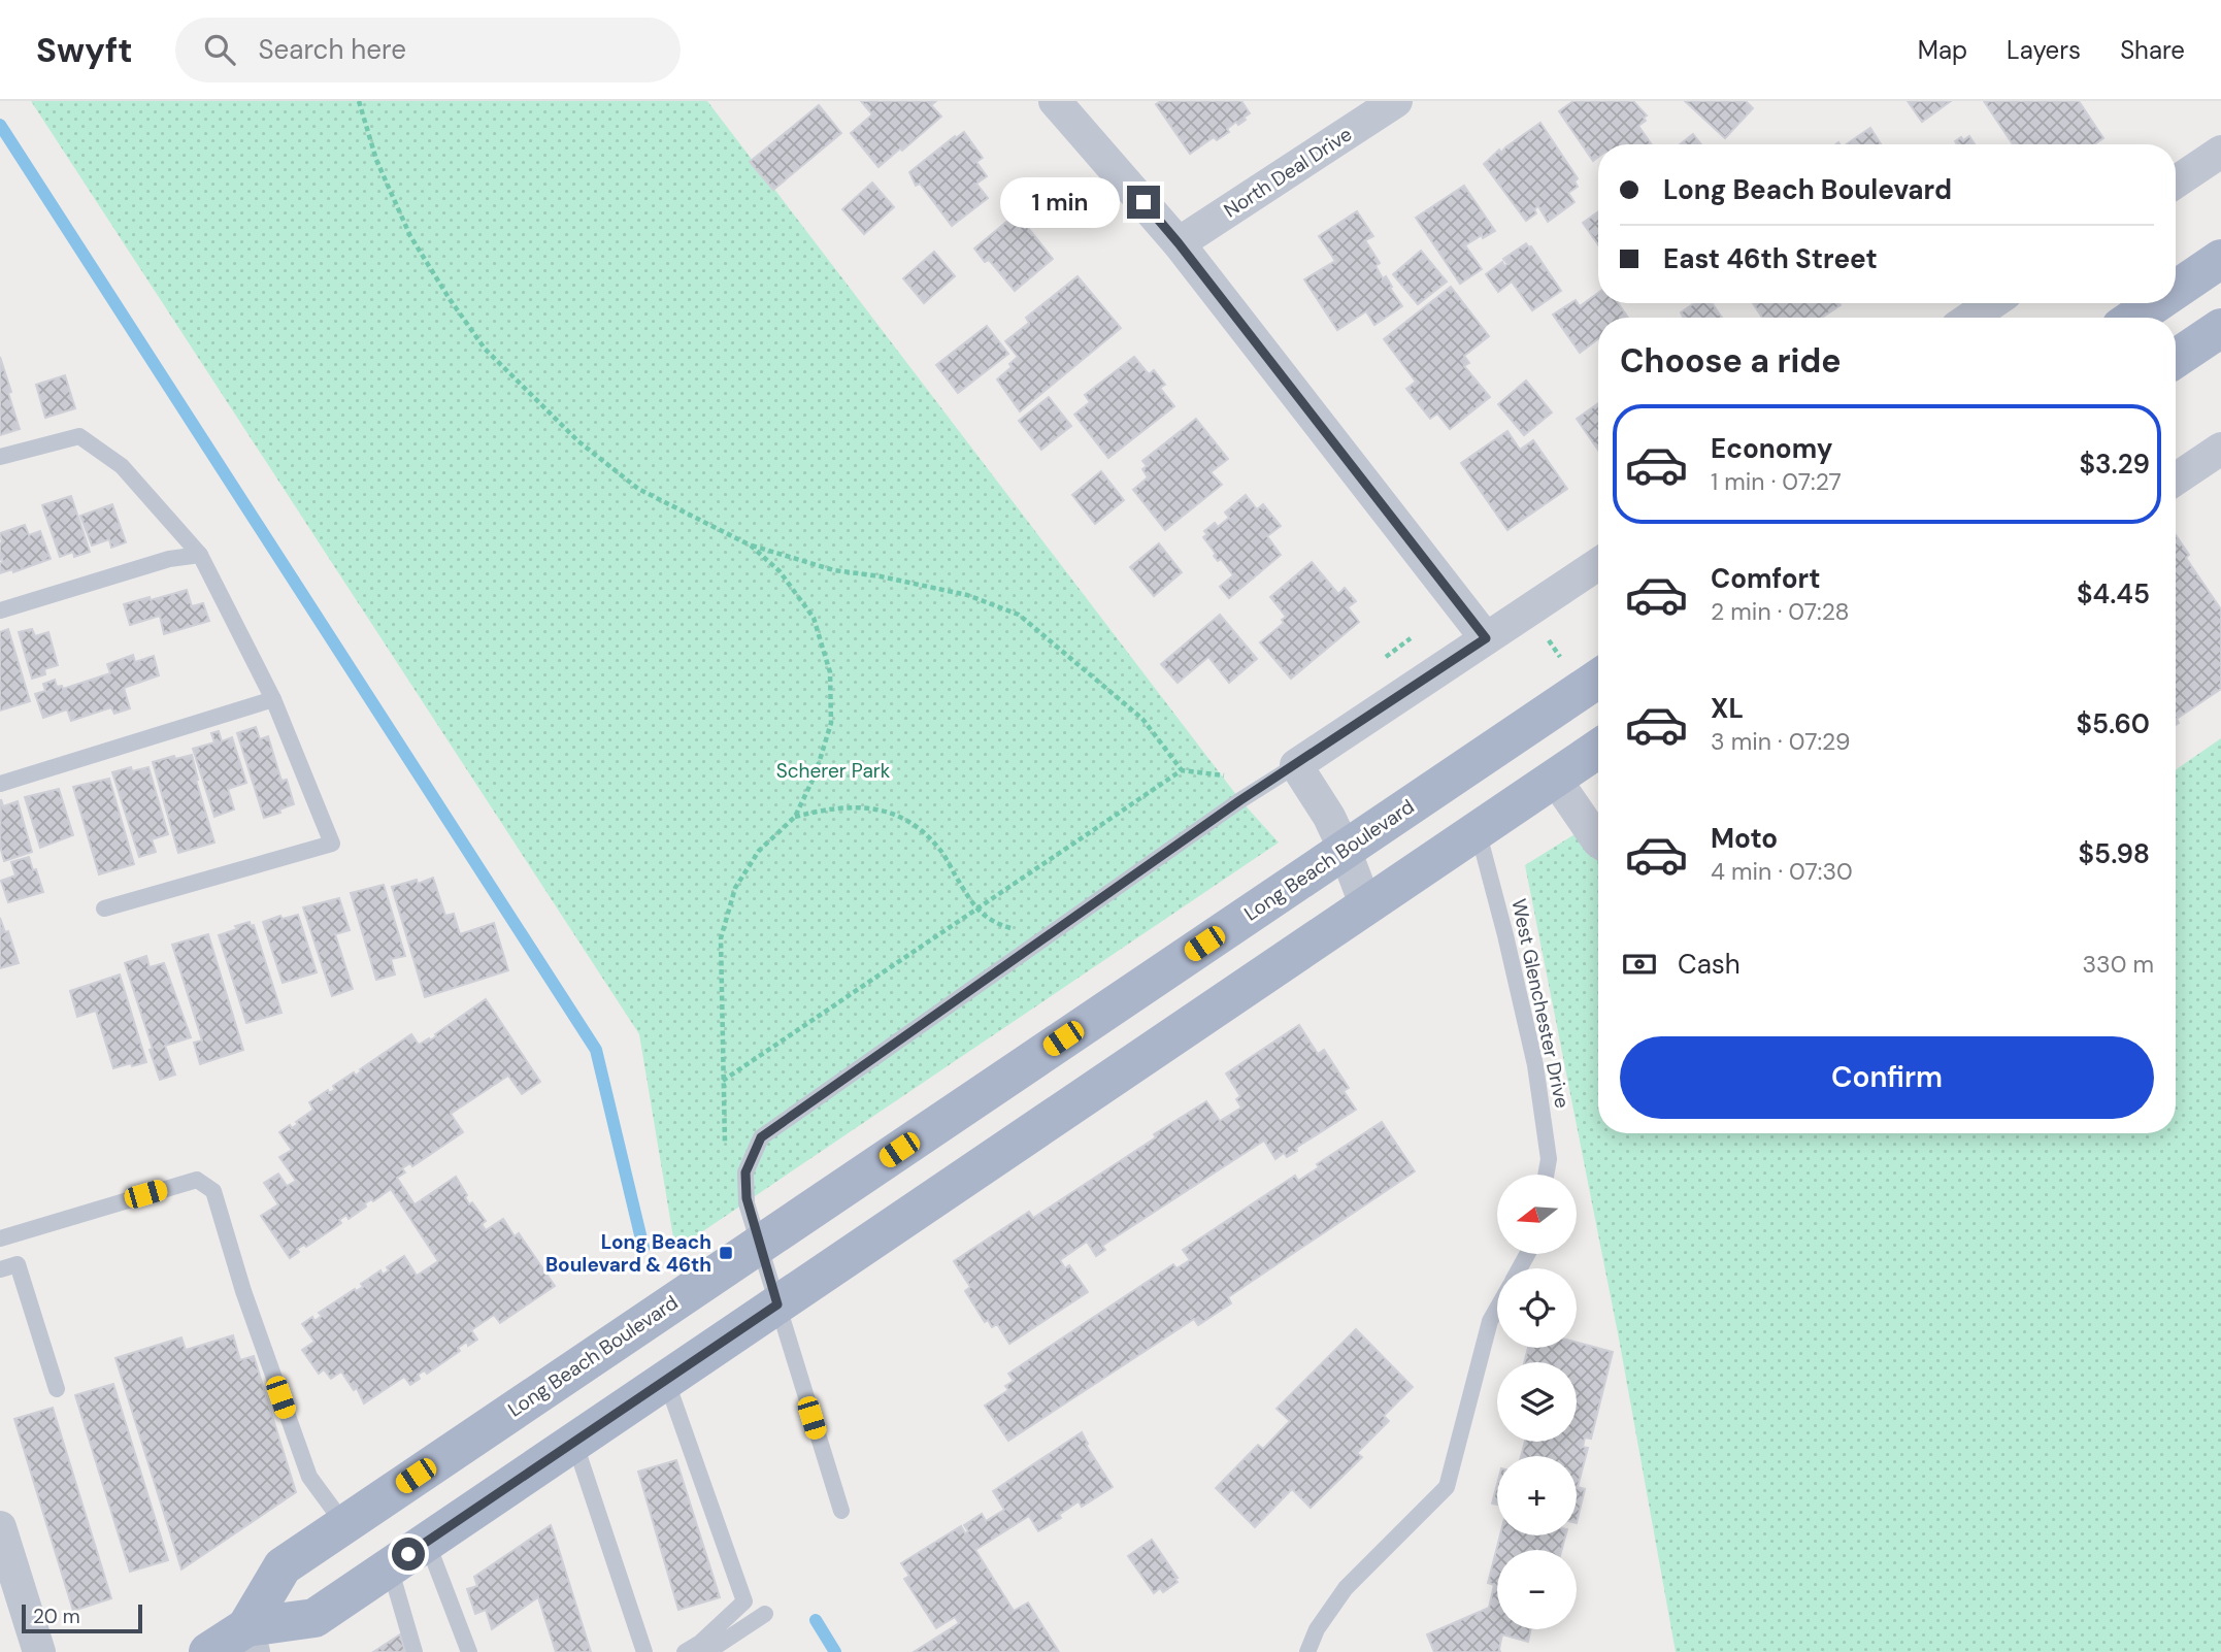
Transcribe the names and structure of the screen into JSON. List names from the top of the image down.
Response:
{
  "streets": {
    "main road": ["Long Beach Boulevard"],
    "street": ["North Deal Drive"],
    "lane": ["West Glenchester Drive"]
  },
  "crossings": [
    ["Long Beach Boulevard", "West Glenchester Drive"]
  ],
  "parks": ["Scherer Park"],
  "places": {
    "transit": ["Long Beach Boulevard & 46th"]
  },
  "scale_bar": "20 m",
  "north": "left",
  "page": {
    "header": "Swyft",
    "search": "Search here",
    "nav": ["Map", "Layers", "Share"],
    "banner": ["Long Beach Boulevard", "East 46th Street"],
    "bubble": "1 min",
    "heading": "Choose a ride",
    "list": [
      {
        "name": "Economy",
        "note": "1 min · 07:27",
        "value": "$3.29"
      },
      {
        "name": "Comfort",
        "note": "2 min · 07:28",
        "value": "$4.45"
      },
      {
        "name": "XL",
        "note": "3 min · 07:29",
        "value": "$5.60"
      },
      {
        "name": "Moto",
        "note": "4 min · 07:30",
        "value": "$5.98"
      }
    ],
    "pay": ["Cash", "330 m"],
    "buttons": "Confirm",
    "map_buttons": ["+", "−"],
    "scale": "20 m"
  }
}
